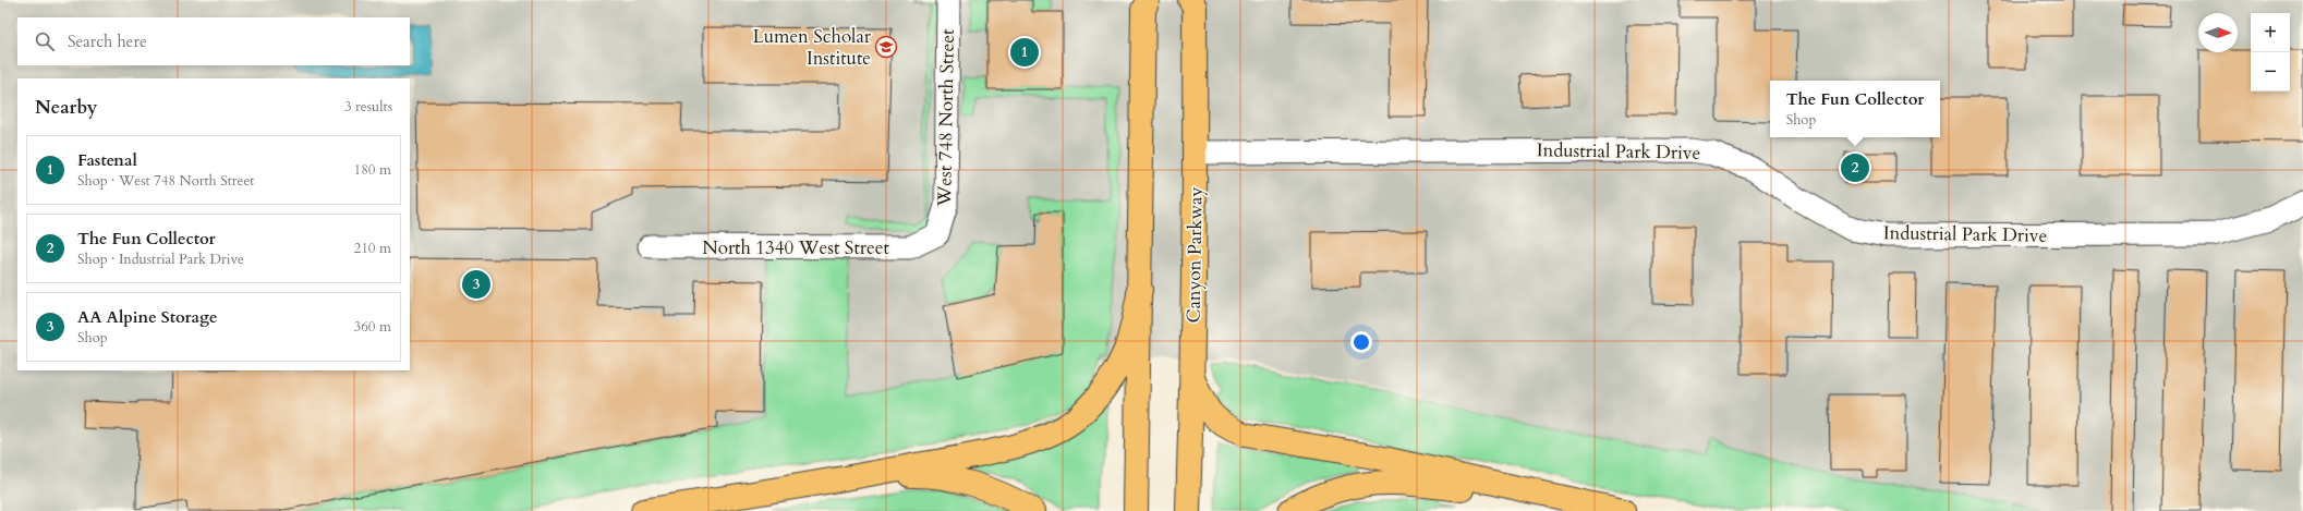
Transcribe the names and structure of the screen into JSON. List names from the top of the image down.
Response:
{
  "streets": {
    "main road": ["Canyon Parkway"],
    "street": ["West 748 North Street", "Industrial Park Drive", "North 1340 West Street"]
  },
  "crossings": [
    ["West 748 North Street", "North 1340 West Street"],
    ["Industrial Park Drive", "Canyon Parkway"]
  ],
  "places": {
    "school or university": ["Lumen Scholar Institute"]
  },
  "north": "right",
  "page": {
    "map_buttons": ["+", "−"],
    "search": "Search here",
    "pins": ["1", "2", "3"],
    "heading": ["Nearby", "3 results"],
    "popup": ["The Fun Collector", "Shop"],
    "list": [
      {
        "mark": "1",
        "name": "Fastenal",
        "note": "Shop · West 748 North Street",
        "value": "180 m"
      },
      {
        "mark": "2",
        "name": "The Fun Collector",
        "note": "Shop · Industrial Park Drive",
        "value": "210 m"
      },
      {
        "mark": "3",
        "name": "AA Alpine Storage",
        "note": "Shop",
        "value": "360 m"
      }
    ]
  }
}
